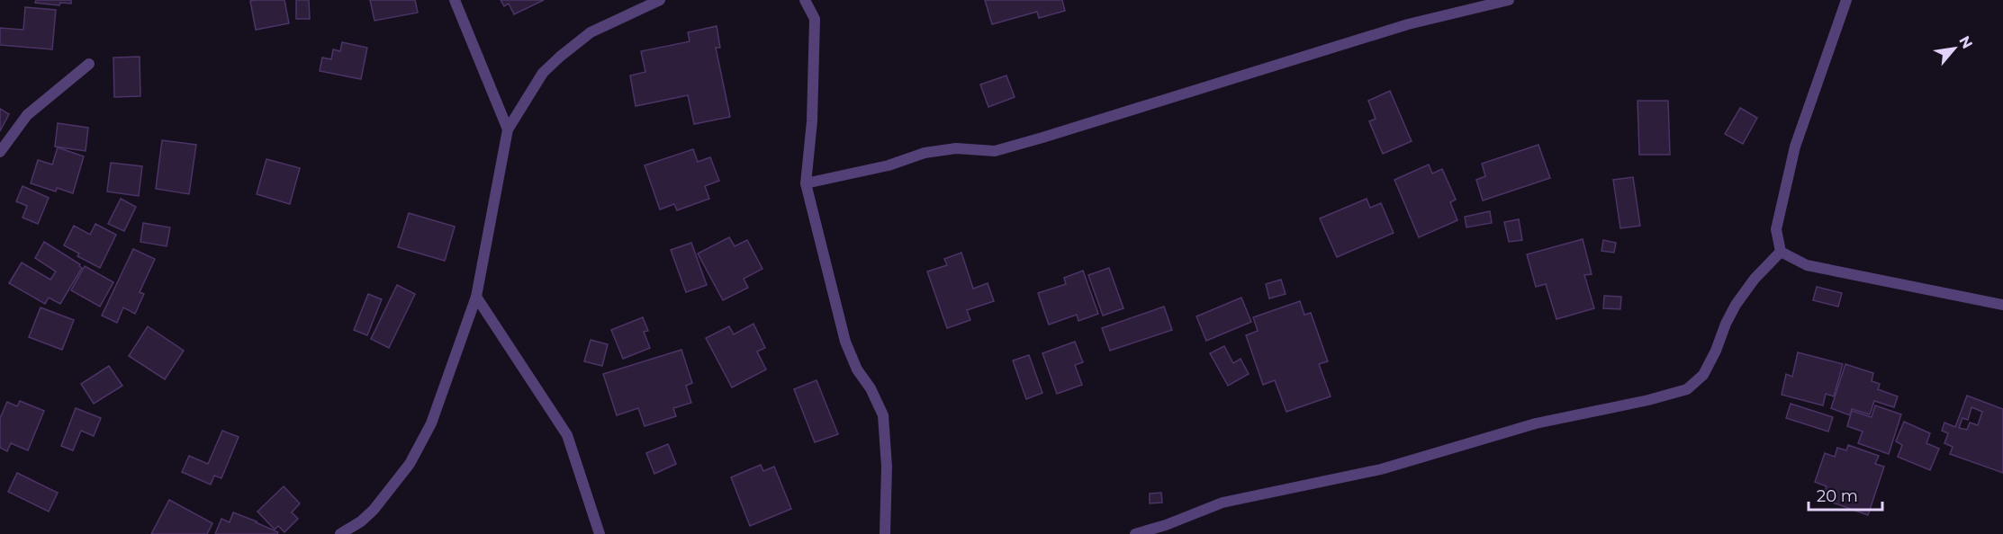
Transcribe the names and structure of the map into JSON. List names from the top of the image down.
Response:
{
  "scale_bar": "20 m",
  "north": "top right"
}
